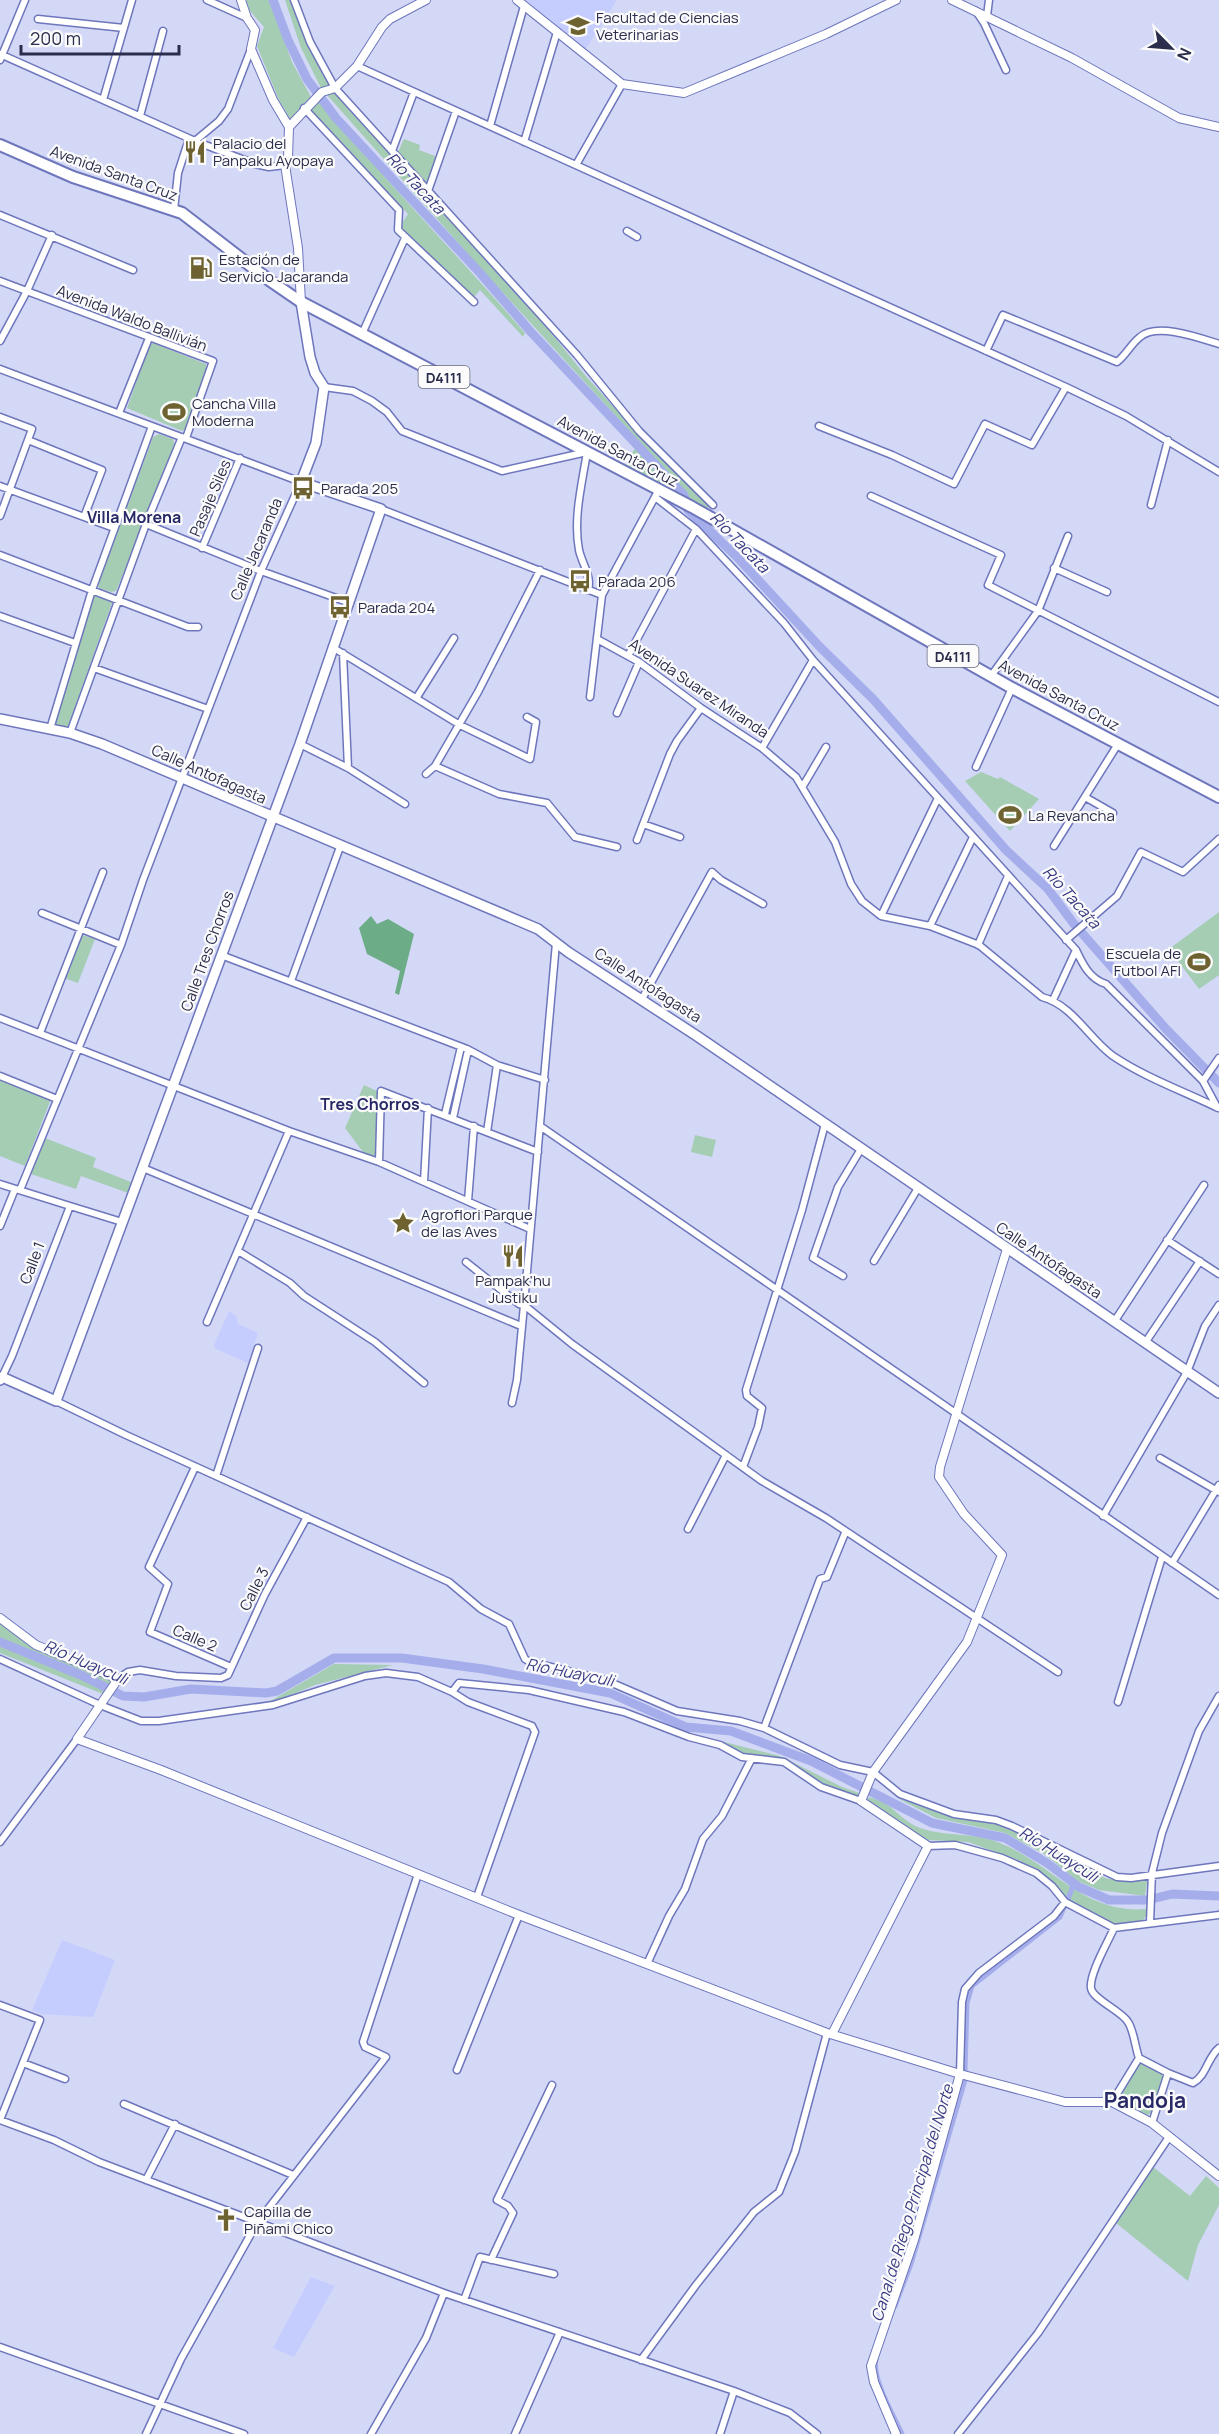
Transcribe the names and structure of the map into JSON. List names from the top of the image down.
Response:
{
  "streets": {
    "main road": [
      "Avenida Santa Cruz",
      "D4111",
      "Calle Jacaranda",
      "Calle Antofagasta",
      "Calle Tres Chorros"
    ],
    "street": [
      "Avenida Waldo Ballivián",
      "Pasaje Siles",
      "Avenida Suarez Miranda",
      "Calle 1",
      "Calle 3",
      "Calle 2"
    ]
  },
  "crossings": [
    ["Calle Jacaranda", "Calle Antofagasta"],
    ["Calle Antofagasta", "Calle Tres Chorros"],
    ["Calle 3", "Calle 2"]
  ],
  "districts": ["Villa Morena", "Tres Chorros", "Pandoja"],
  "water": ["Río Tacata", "Río Huayculi", "Canal de Riego Principal del Norte"],
  "places": {
    "school or university": ["Facultad de Ciencias Veterinarias"],
    "restaurant": ["Palacio del Panpaku Ayopaya", "Pampak'hu Justiku"],
    "fuel station": ["Estación de Servicio Jacaranda"],
    "sports": ["Cancha Villa Moderna", "La Revancha", "Escuela de Futbol AFI"],
    "bus stop": ["Parada 205", "Parada 206", "Parada 204"],
    "place": ["Agroflori Parque de las Aves"],
    "church": ["Capilla de Piñami Chico"]
  },
  "scale_bar": "200 m",
  "north": "bottom right"
}
